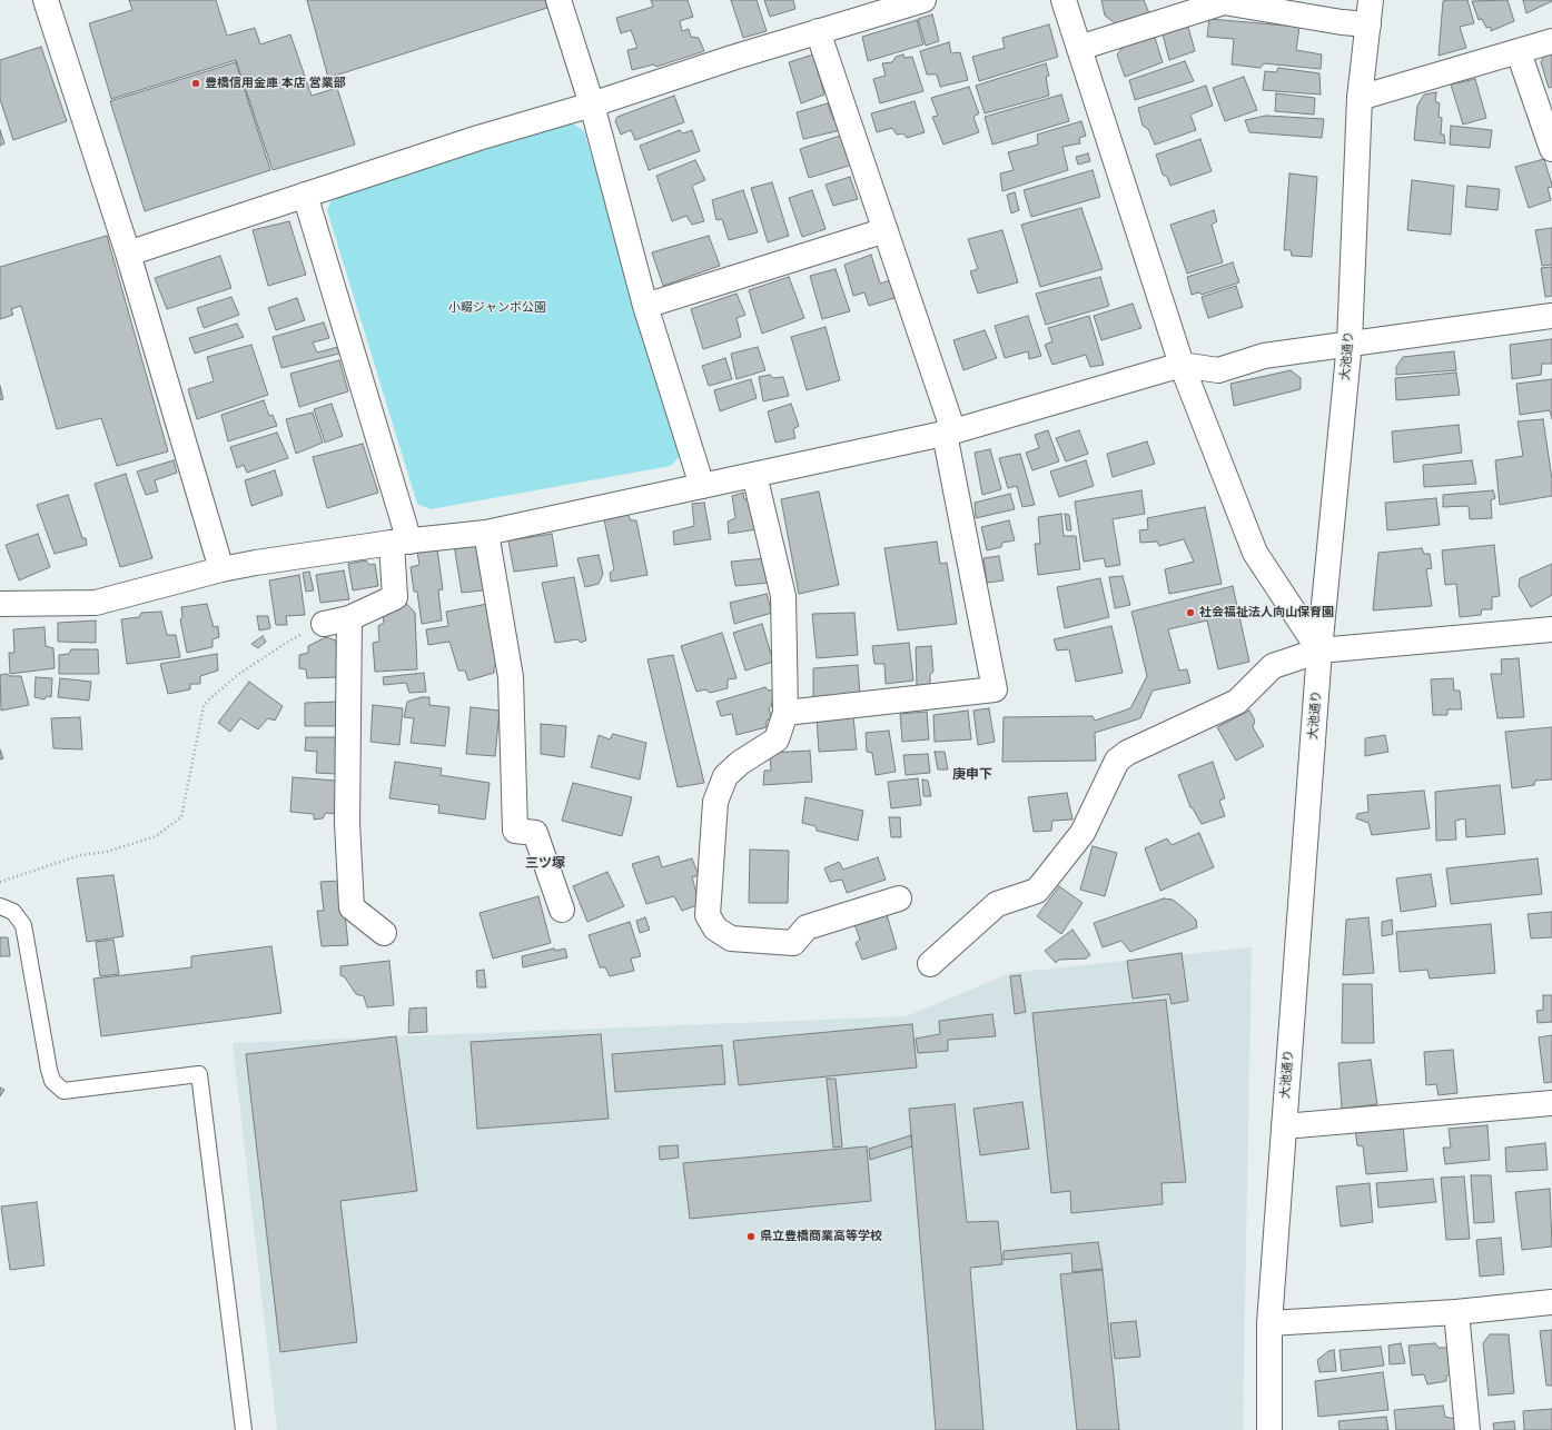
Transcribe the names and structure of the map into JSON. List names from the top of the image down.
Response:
{
  "streets": {
    "street": ["大池通り"]
  },
  "districts": ["庚申下", "三ツ塚"],
  "parks": ["小畷ジャンボ公園"],
  "places": ["豊橋信用金庫 本店 営業部", "社会福祉法人向山保育園", "県立豊橋商業高等学校"]
}
